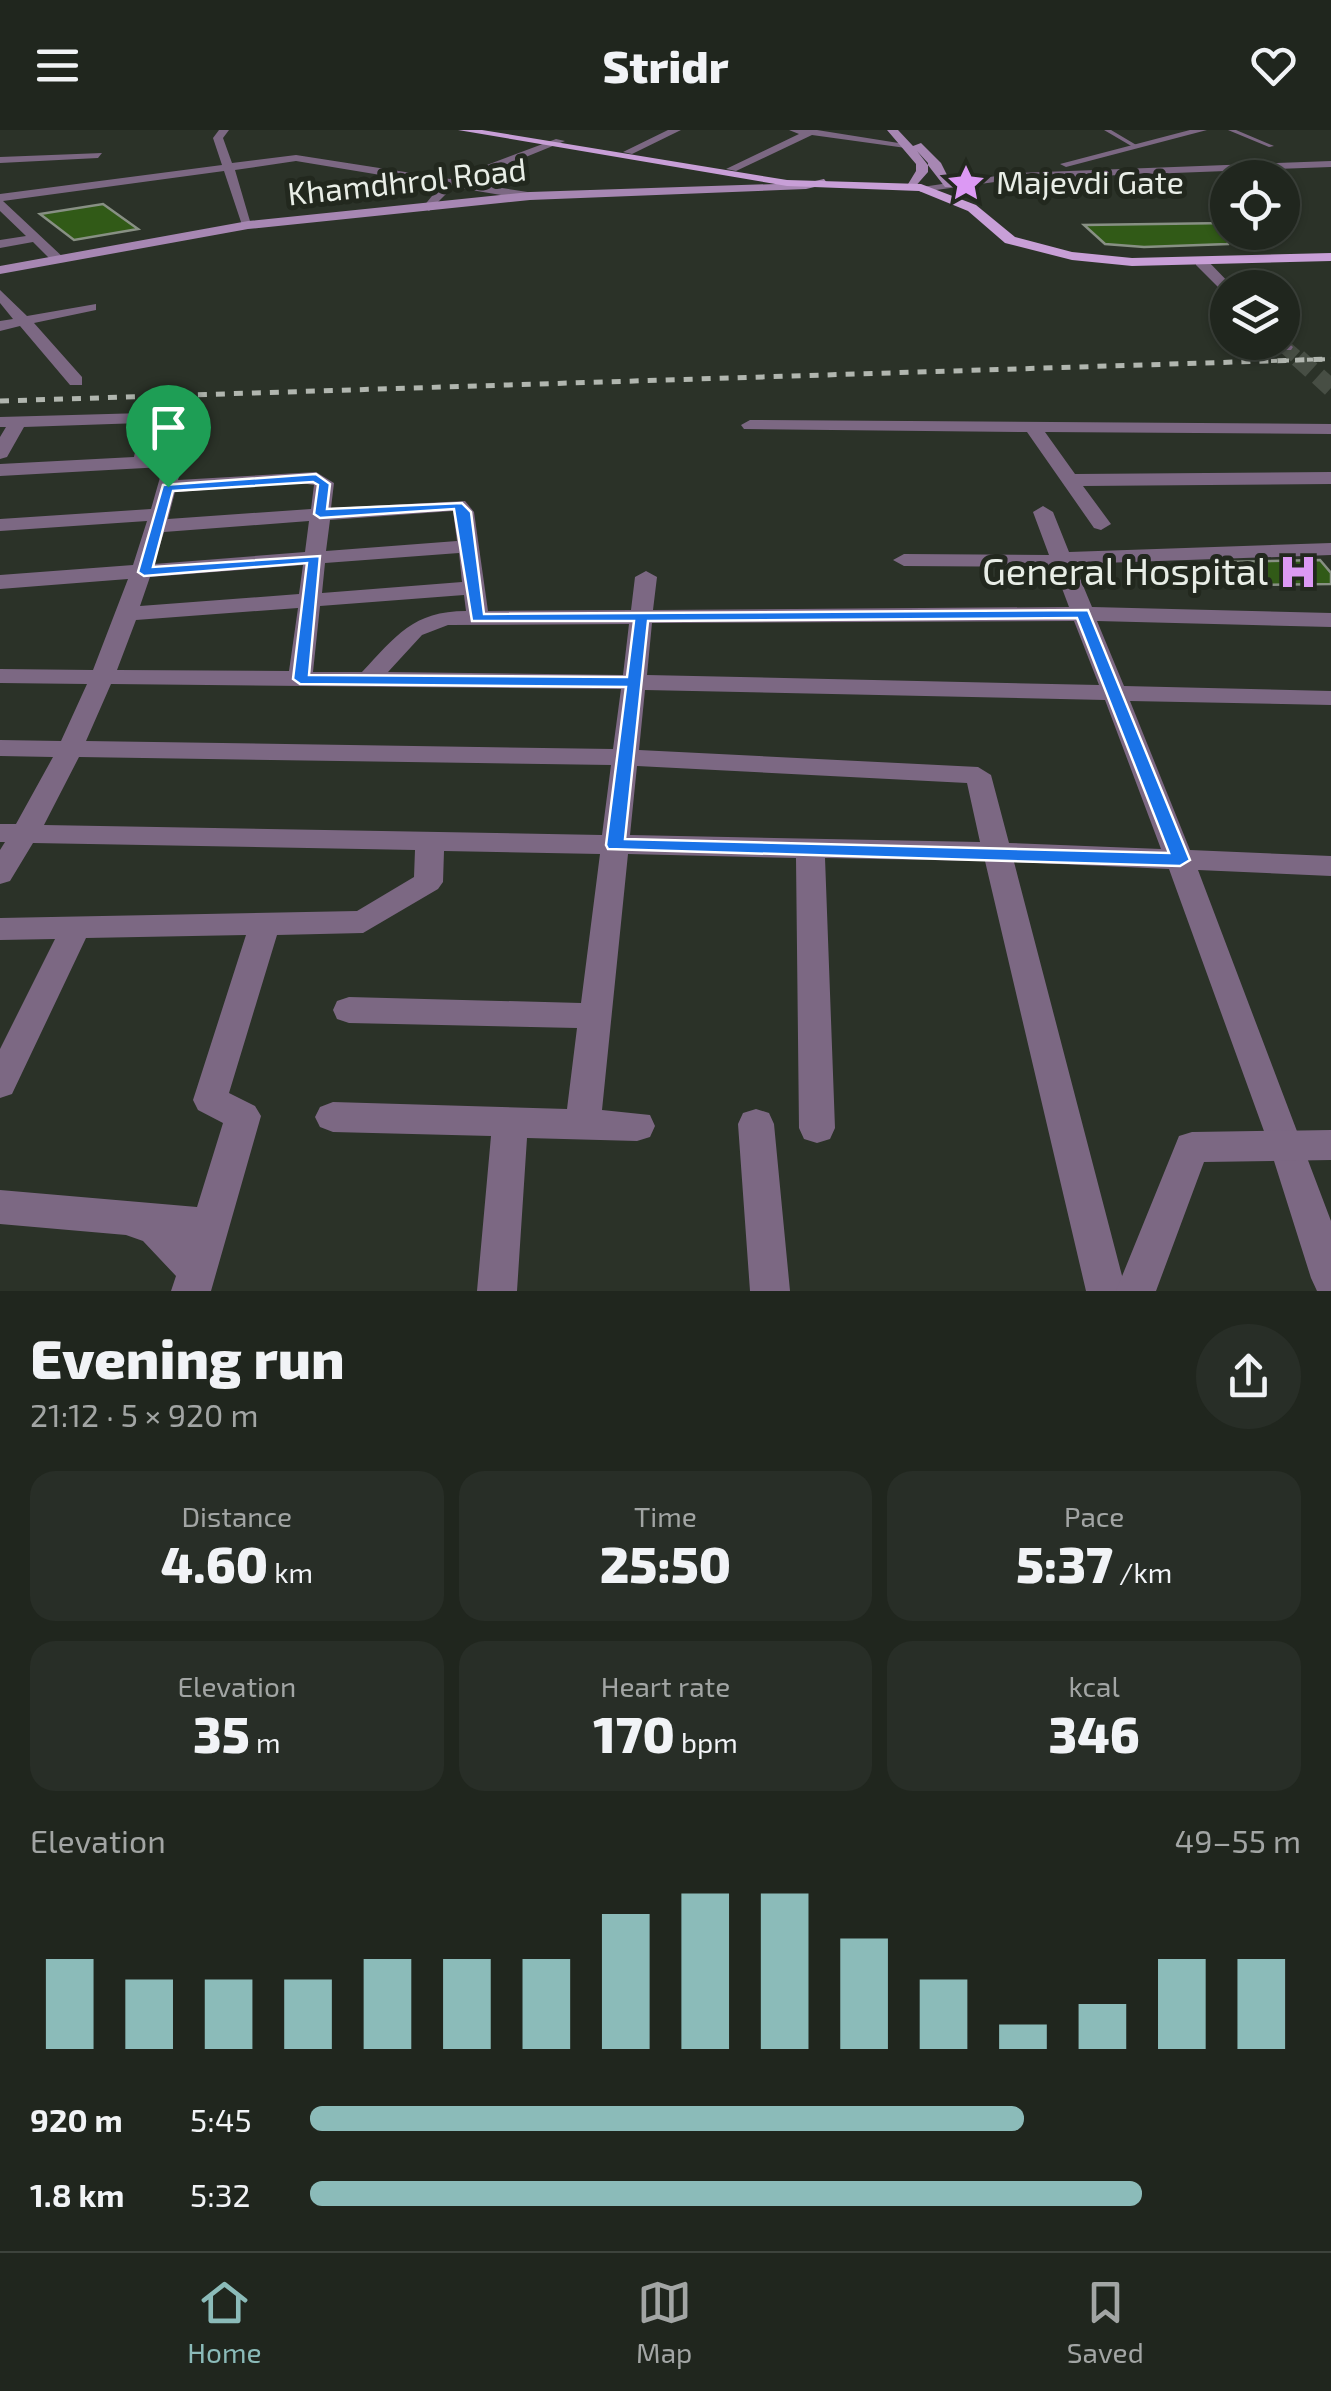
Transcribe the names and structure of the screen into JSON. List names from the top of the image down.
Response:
{
  "streets": {
    "main road": ["Khamdhrol Road"]
  },
  "places": {
    "place": ["Majevdi Gate"],
    "hospital": ["General Hospital"]
  },
  "page": {
    "header": "Stridr",
    "heading": ["Evening run", "21:12 · 5 × 920 m"],
    "stats": [
      ["Distance", "4.60 km"],
      ["Time", "25:50"],
      ["Pace", "5:37 /km"],
      ["Elevation", "35 m"],
      ["Heart rate", "170 bpm"],
      ["kcal", "346"]
    ],
    "chart": ["Elevation", "49–55 m"],
    "list": [
      {
        "name": "920 m",
        "note": "5:45"
      },
      {
        "name": "1.8 km",
        "note": "5:32"
      }
    ],
    "tabs": ["Home", "Map", "Saved"]
  }
}
